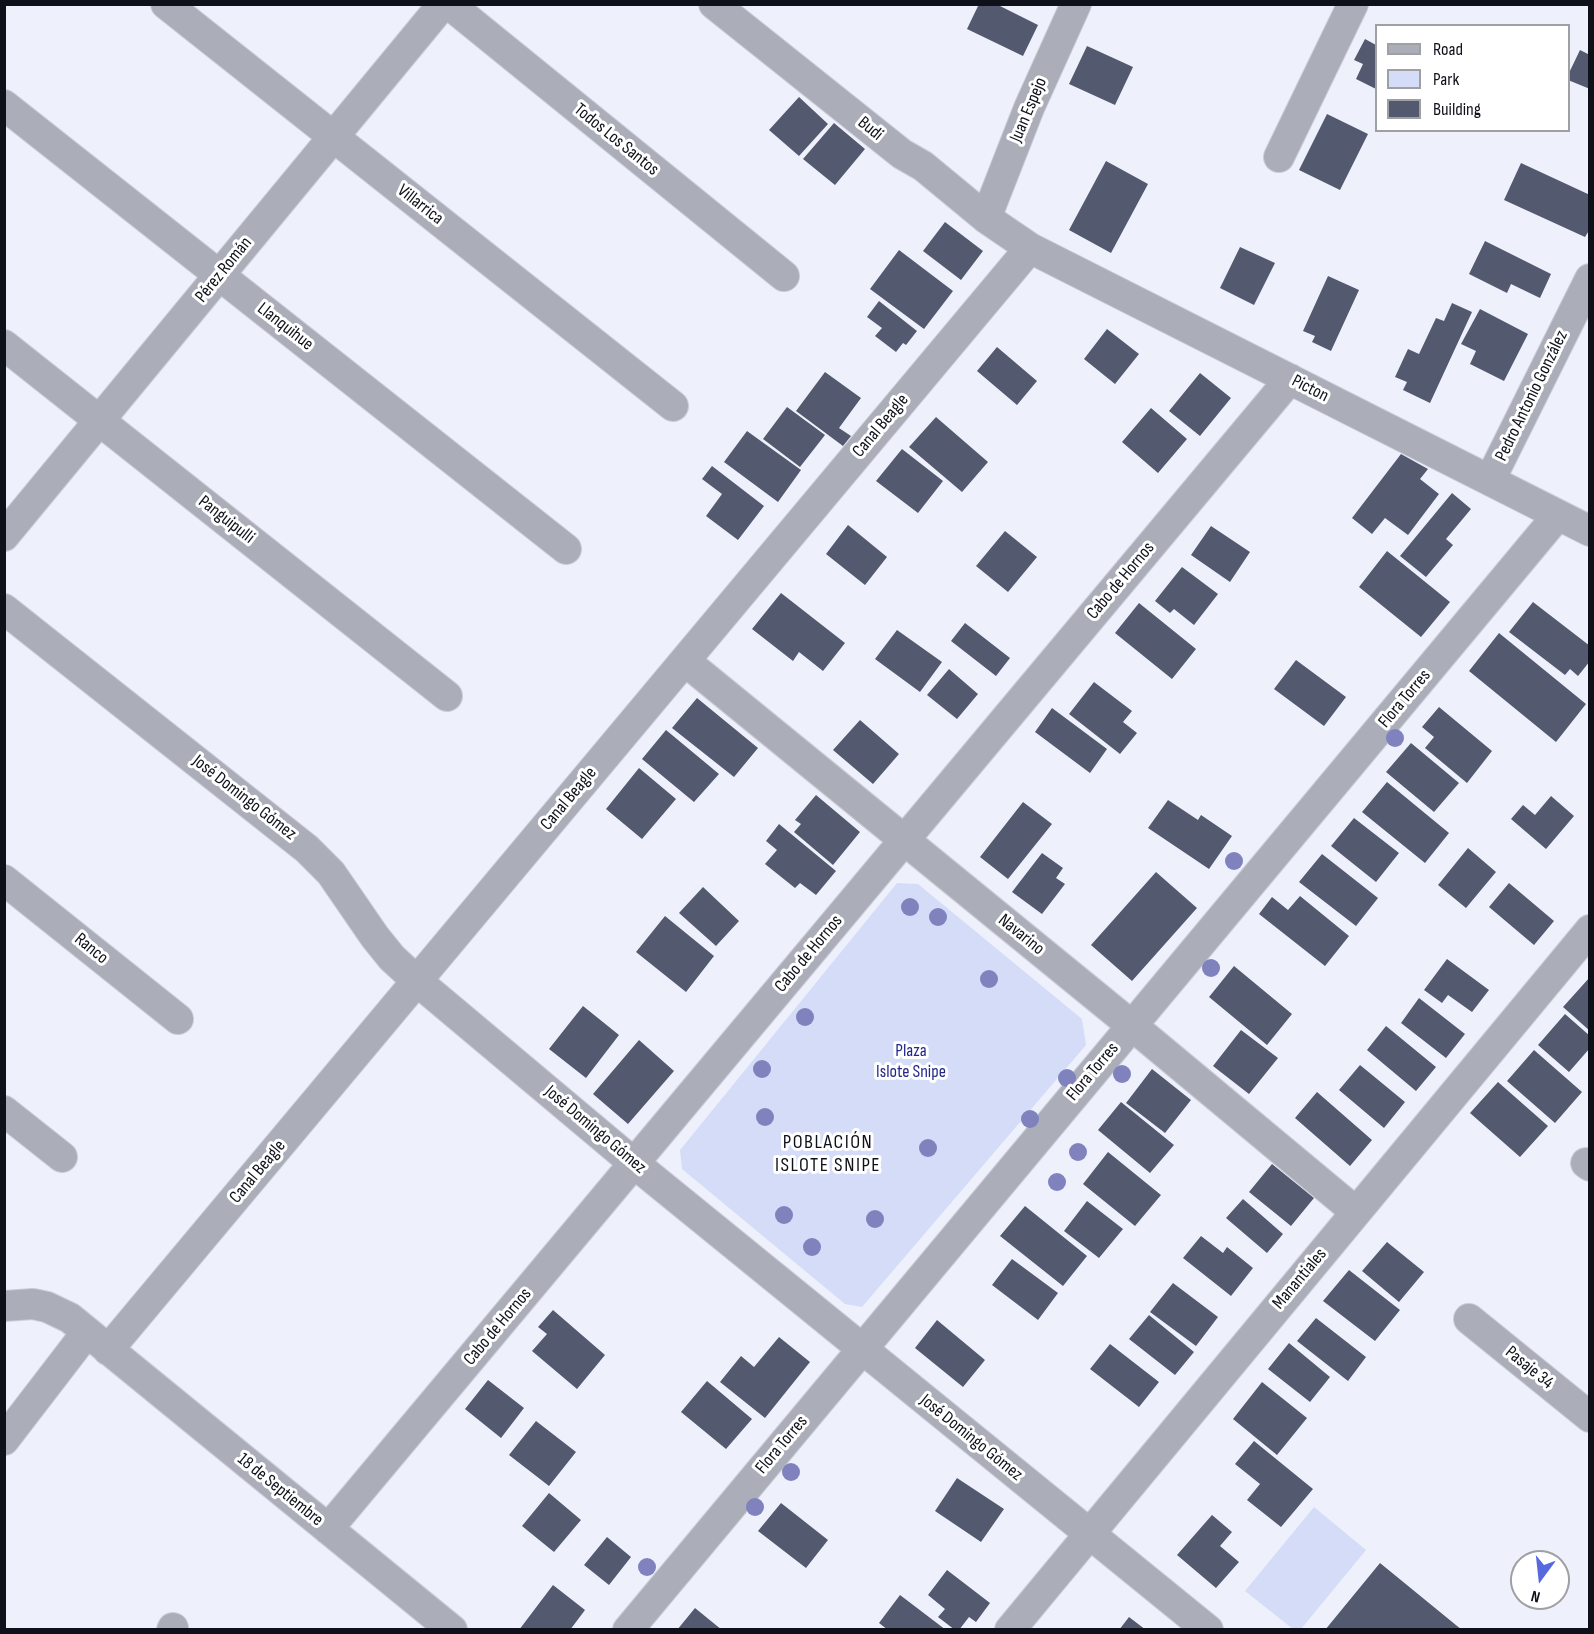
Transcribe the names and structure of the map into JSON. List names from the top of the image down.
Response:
{
  "streets": {
    "street": [
      "Juan Espejo",
      "Budi",
      "Todos Los Santos",
      "Villarrica",
      "Pérez Román",
      "Llanquihue",
      "Picton",
      "Pedro Antonio González",
      "Canal Beagle",
      "Panguipulli",
      "Cabo de Hornos",
      "Flora Torres",
      "José Domingo Gómez",
      "Navarino",
      "Ranco",
      "Manantiales",
      "Pasaje 34",
      "18 de Septiembre"
    ]
  },
  "crossings": [
    ["Juan Espejo", "Budi"],
    ["Budi", "Picton"],
    ["Budi", "Canal Beagle"],
    ["Villarrica", "Pérez Román"],
    ["Pérez Román", "Llanquihue"],
    ["Pérez Román", "Panguipulli"],
    ["Picton", "Pedro Antonio González"],
    ["Picton", "Canal Beagle"],
    ["Picton", "Cabo de Hornos"],
    ["Picton", "Flora Torres"],
    ["Canal Beagle", "José Domingo Gómez"],
    ["Canal Beagle", "Navarino"],
    ["Canal Beagle", "18 de Septiembre"],
    ["Cabo de Hornos", "José Domingo Gómez"],
    ["Cabo de Hornos", "Navarino"],
    ["Cabo de Hornos", "18 de Septiembre"],
    ["Flora Torres", "José Domingo Gómez"],
    ["Flora Torres", "Navarino"],
    ["José Domingo Gómez", "Manantiales"],
    ["Navarino", "Manantiales"]
  ],
  "districts": ["POBLACIÓN ISLOTE SNIPE"],
  "parks": ["Plaza Islote Snipe"],
  "legend": ["Road", "Park", "Building"],
  "north": "bottom"
}
